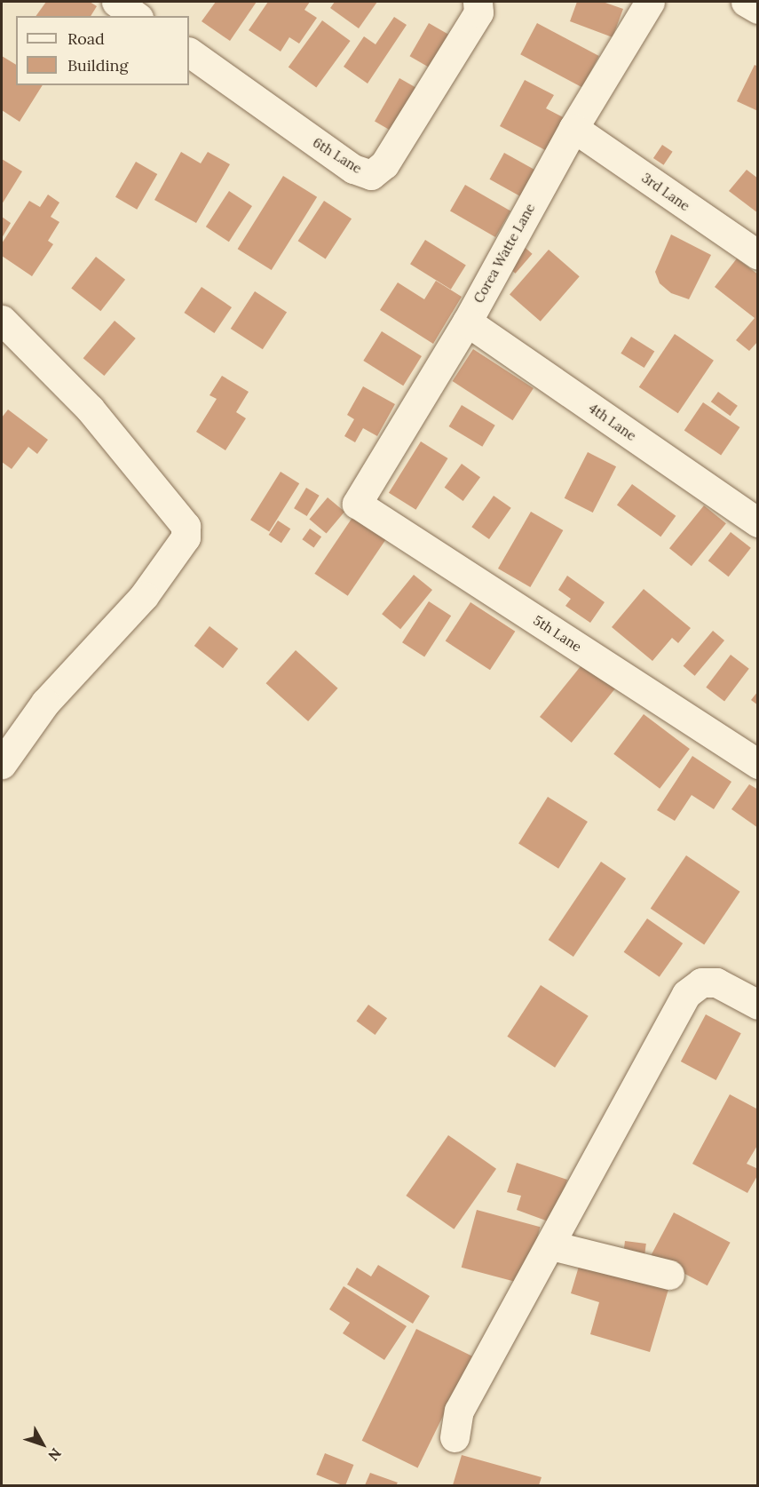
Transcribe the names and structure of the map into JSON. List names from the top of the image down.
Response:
{
  "streets": {
    "street": [
      "6th Lane",
      "3rd Lane",
      "Corea Watte Lane",
      "4th Lane",
      "5th Lane"
    ]
  },
  "crossings": [
    ["3rd Lane", "Corea Watte Lane"],
    ["Corea Watte Lane", "4th Lane"],
    ["Corea Watte Lane", "5th Lane"]
  ],
  "legend": ["Road", "Building"],
  "north": "bottom right"
}
